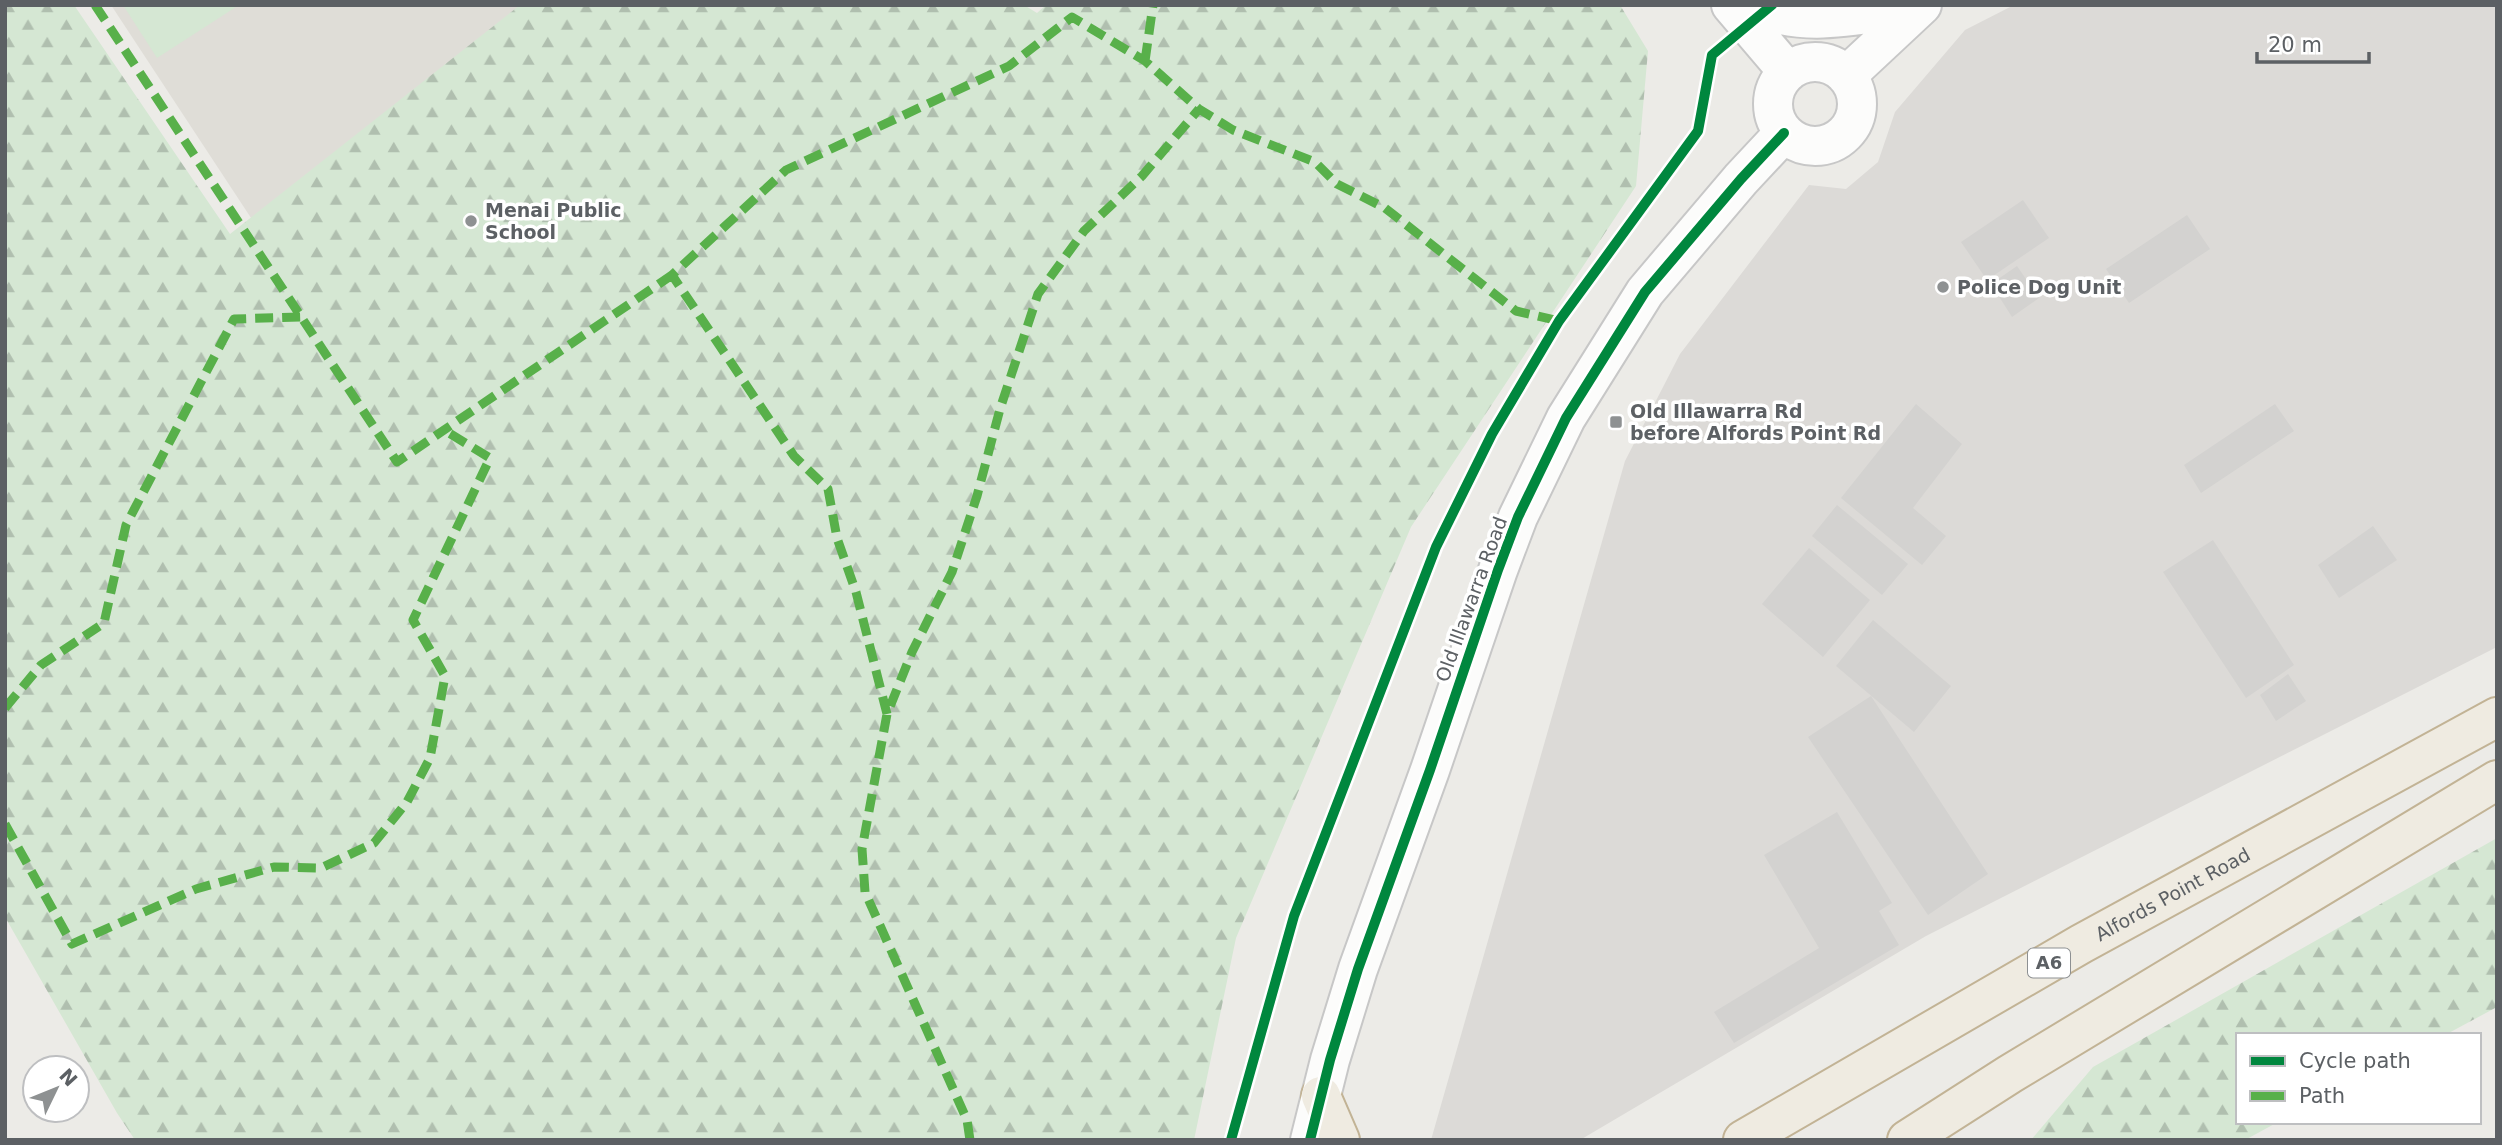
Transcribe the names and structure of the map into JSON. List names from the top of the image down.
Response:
{
  "streets": {
    "highway": ["Alfords Point Road", "A6"],
    "street": ["Old Illawarra Road"]
  },
  "places": {
    "other": ["Menai Public School", "Police Dog Unit"],
    "transit": ["Old Illawarra Rd before Alfords Point Rd"]
  },
  "legend": ["Cycle path", "Path"],
  "scale_bar": "20 m",
  "north": "top right"
}
